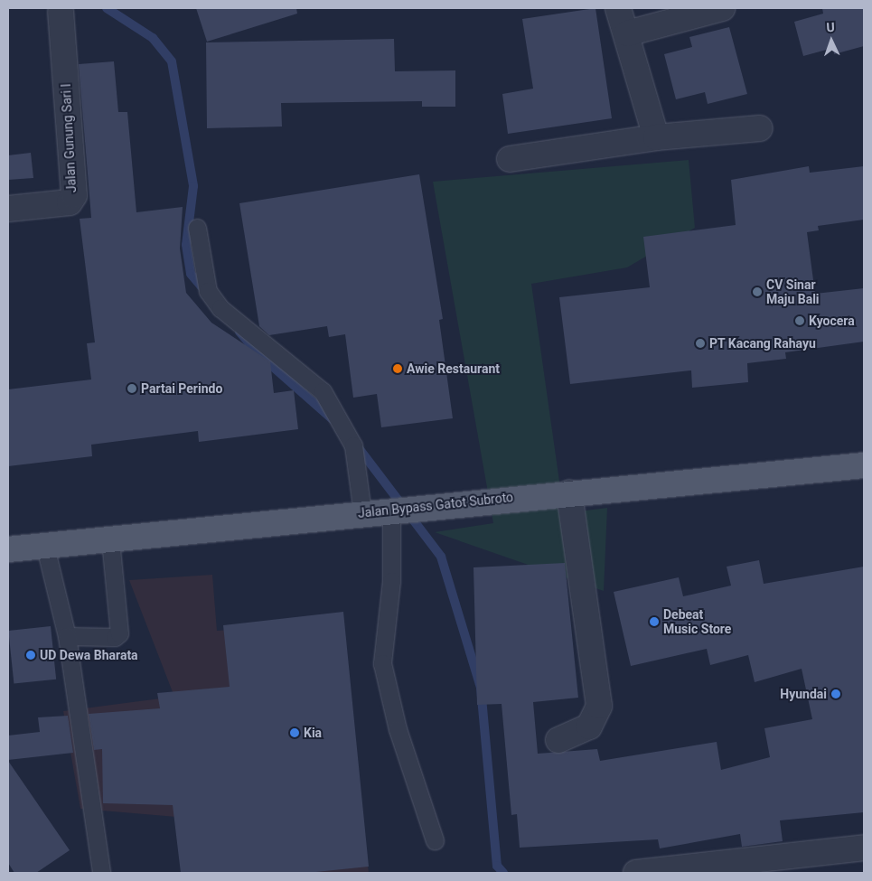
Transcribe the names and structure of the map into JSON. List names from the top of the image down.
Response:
{
  "streets": {
    "main road": ["Jalan Bypass Gatot Subroto"],
    "street": ["Jalan Gunung Sari I"]
  },
  "places": [
    "CV Sinar Maju Bali",
    "Kyocera",
    "PT Kacang Rahayu",
    "Awie Restaurant",
    "Partai Perindo",
    "Debeat Music Store",
    "UD Dewa Bharata",
    "Hyundai",
    "Kia"
  ],
  "north": "top"
}
